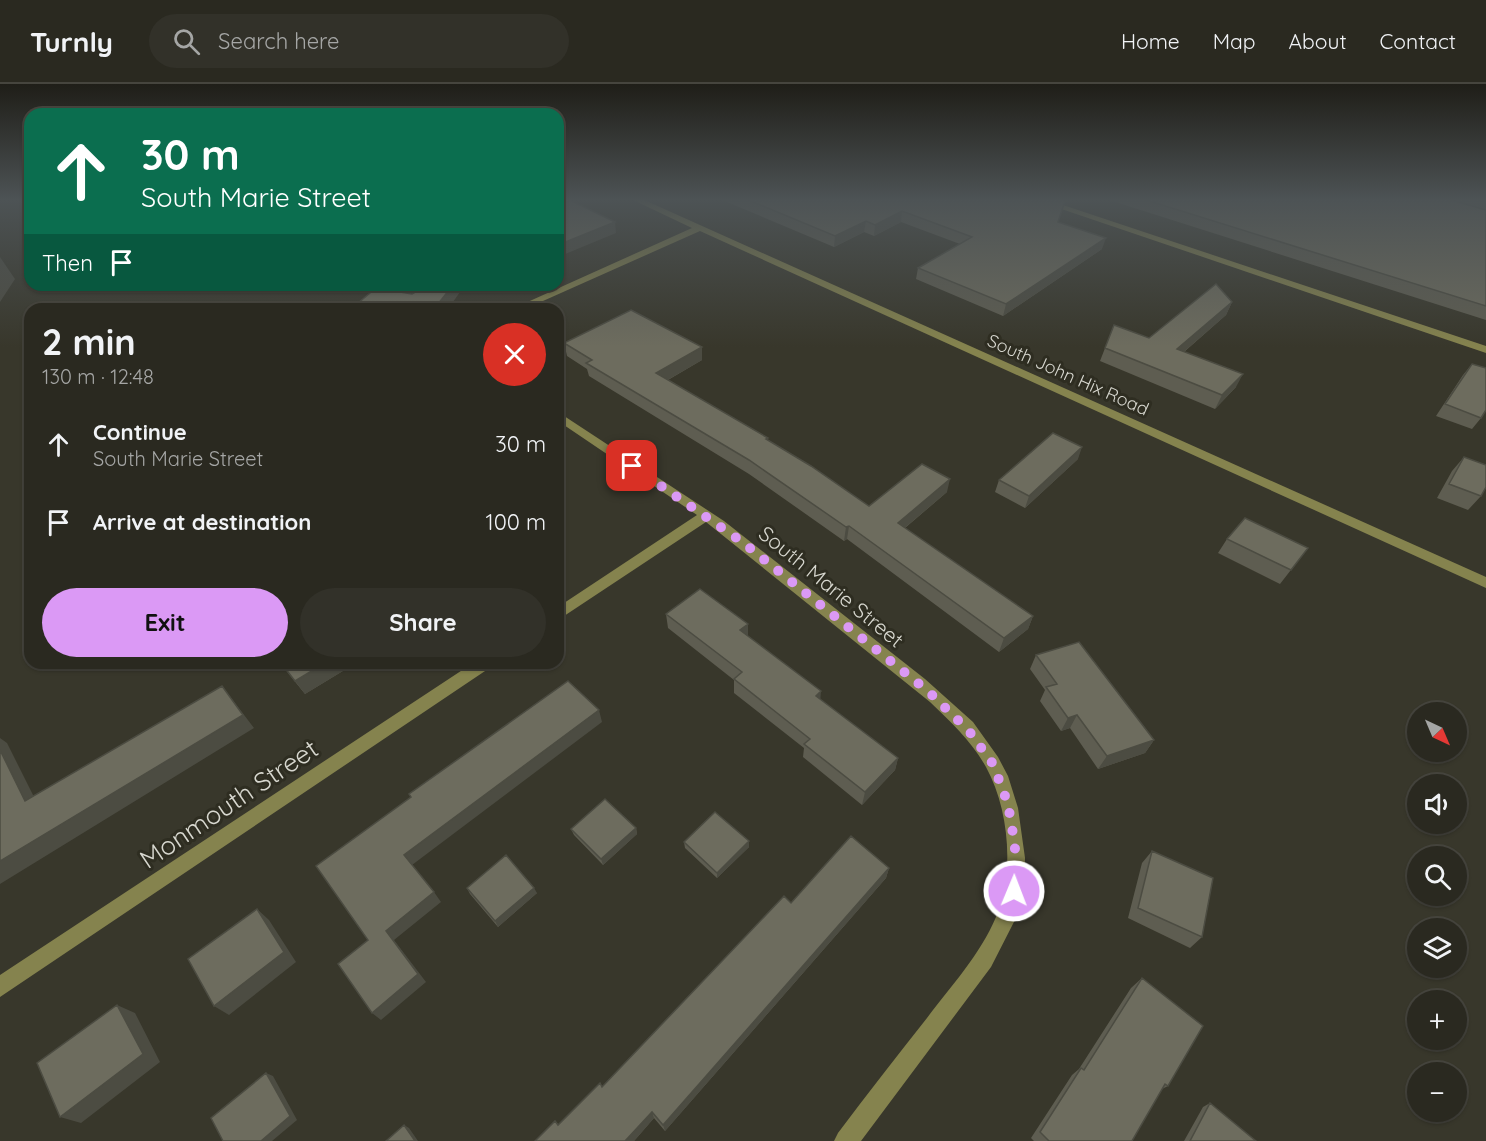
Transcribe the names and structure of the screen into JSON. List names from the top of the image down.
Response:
{
  "streets": {
    "street": ["South John Hix Road", "South Marie Street", "Monmouth Street"]
  },
  "north": "bottom right",
  "page": {
    "header": "Turnly",
    "search": "Search here",
    "nav": [
      "Home",
      "Map",
      "About",
      "Contact"
    ],
    "turn": ["30 m", "South Marie Street"],
    "then": "Then",
    "heading": ["2 min", "130 m · 12:48"],
    "list": [
      {
        "name": "Continue",
        "note": "South Marie Street",
        "value": "30 m"
      },
      {
        "name": "Arrive at destination",
        "value": "100 m"
      }
    ],
    "buttons": ["Exit", "Share"],
    "map_buttons": ["+", "−"]
  }
}
